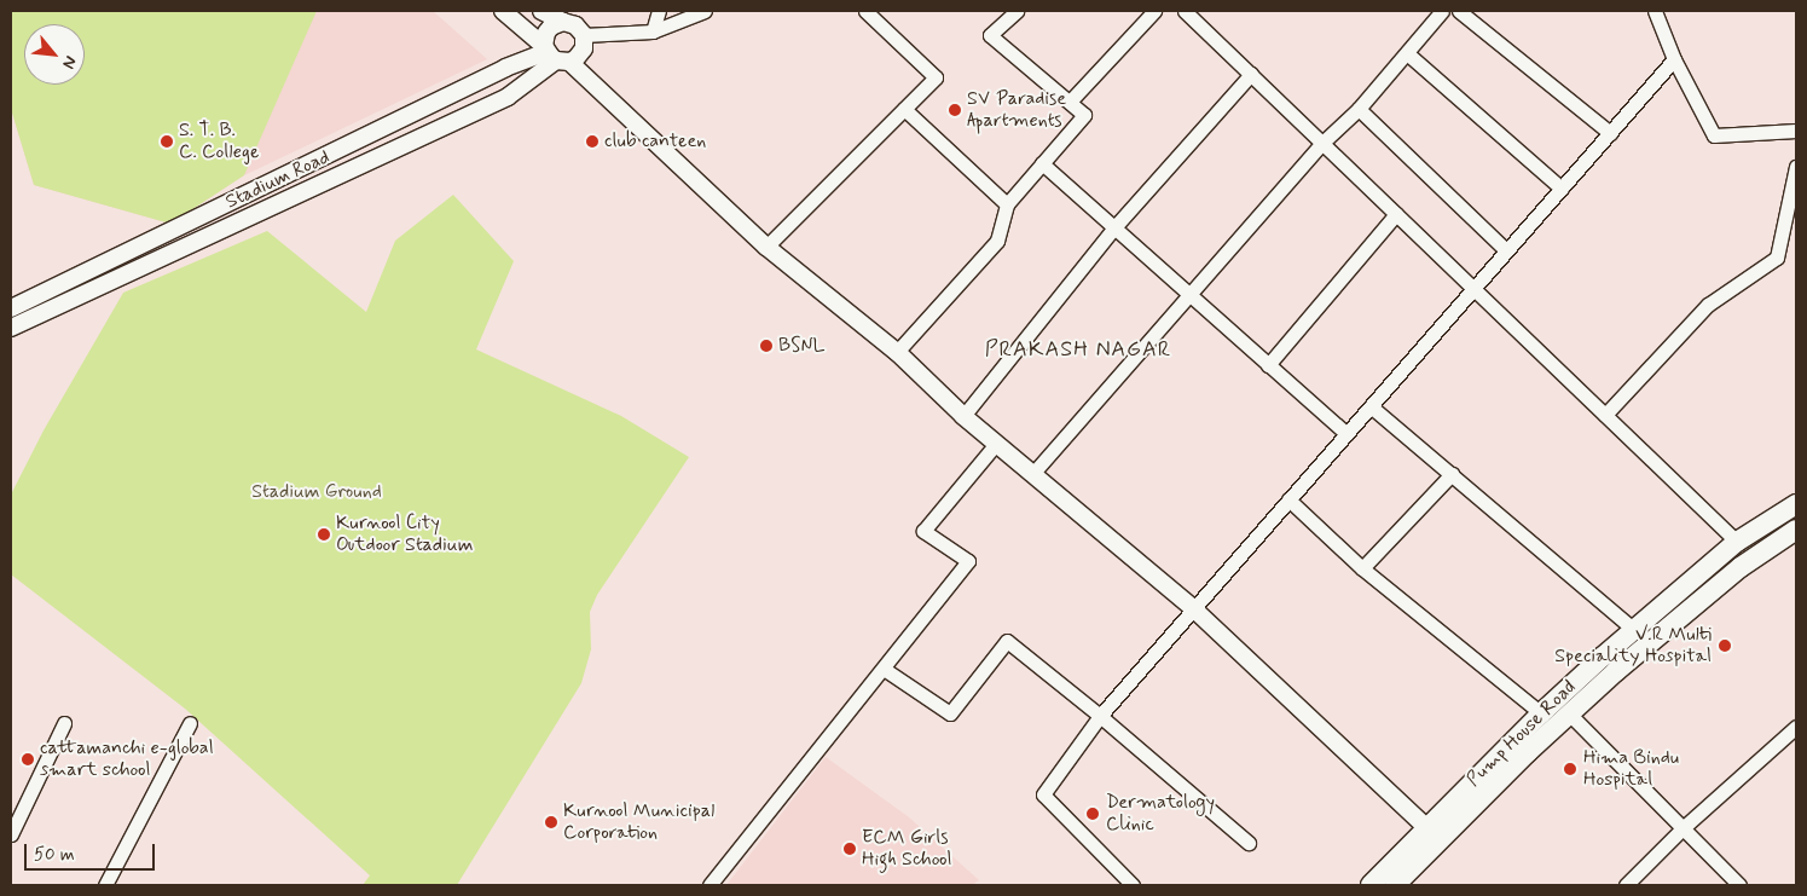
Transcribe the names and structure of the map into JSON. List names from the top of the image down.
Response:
{
  "streets": {
    "main road": ["Pump House Road"],
    "street": ["Stadium Road"]
  },
  "districts": ["PRAKASH NAGAR"],
  "parks": ["Stadium Ground"],
  "places": [
    "SV Paradise Apartments",
    "S. T. B. C. College",
    "club canteen",
    "BSNL",
    "Kurnool City Outdoor Stadium",
    "V.R Multi Speciality Hospital",
    "cattamanchi e-global smart school",
    "Hima Bindu Hospital",
    "Dermatology Clinic",
    "Kurnool Municipal Corporation",
    "ECM Girls High School"
  ],
  "scale_bar": "50 m",
  "north": "bottom right"
}
